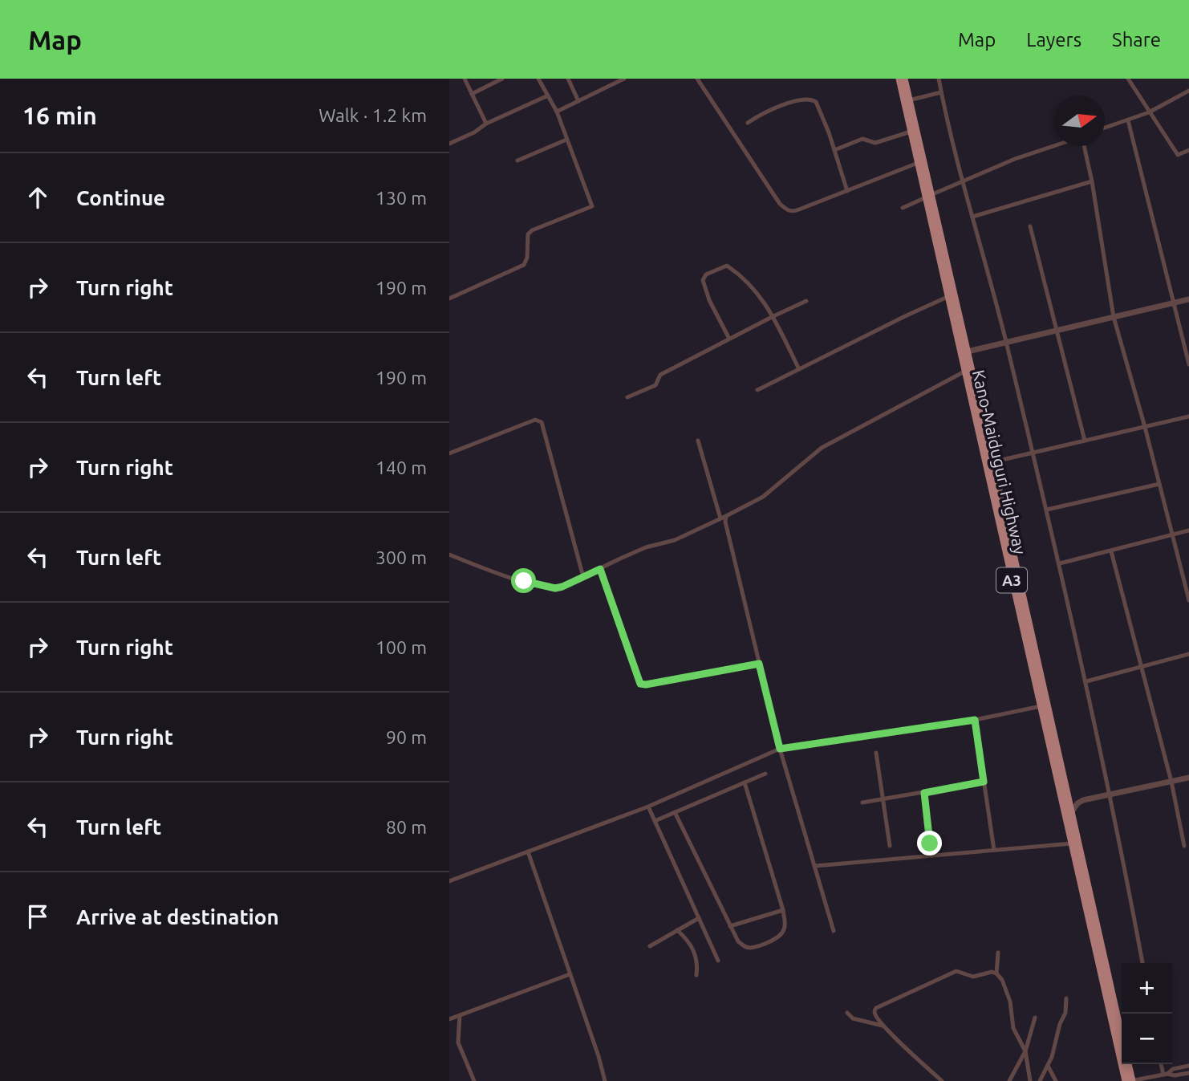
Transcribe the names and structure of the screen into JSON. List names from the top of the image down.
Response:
{
  "streets": {
    "highway": ["Kano-Maiduguri Highway", "A3"]
  },
  "north": "right",
  "page": {
    "header": "Map",
    "nav": ["Map", "Layers", "Share"],
    "heading": ["16 min", "Walk · 1.2 km"],
    "list": [
      ["Continue", "130 m"],
      ["Turn right", "190 m"],
      ["Turn left", "190 m"],
      ["Turn right", "140 m"],
      ["Turn left", "300 m"],
      ["Turn right", "100 m"],
      ["Turn right", "90 m"],
      ["Turn left", "80 m"],
      "Arrive at destination"
    ],
    "map_buttons": ["+", "−"]
  }
}
